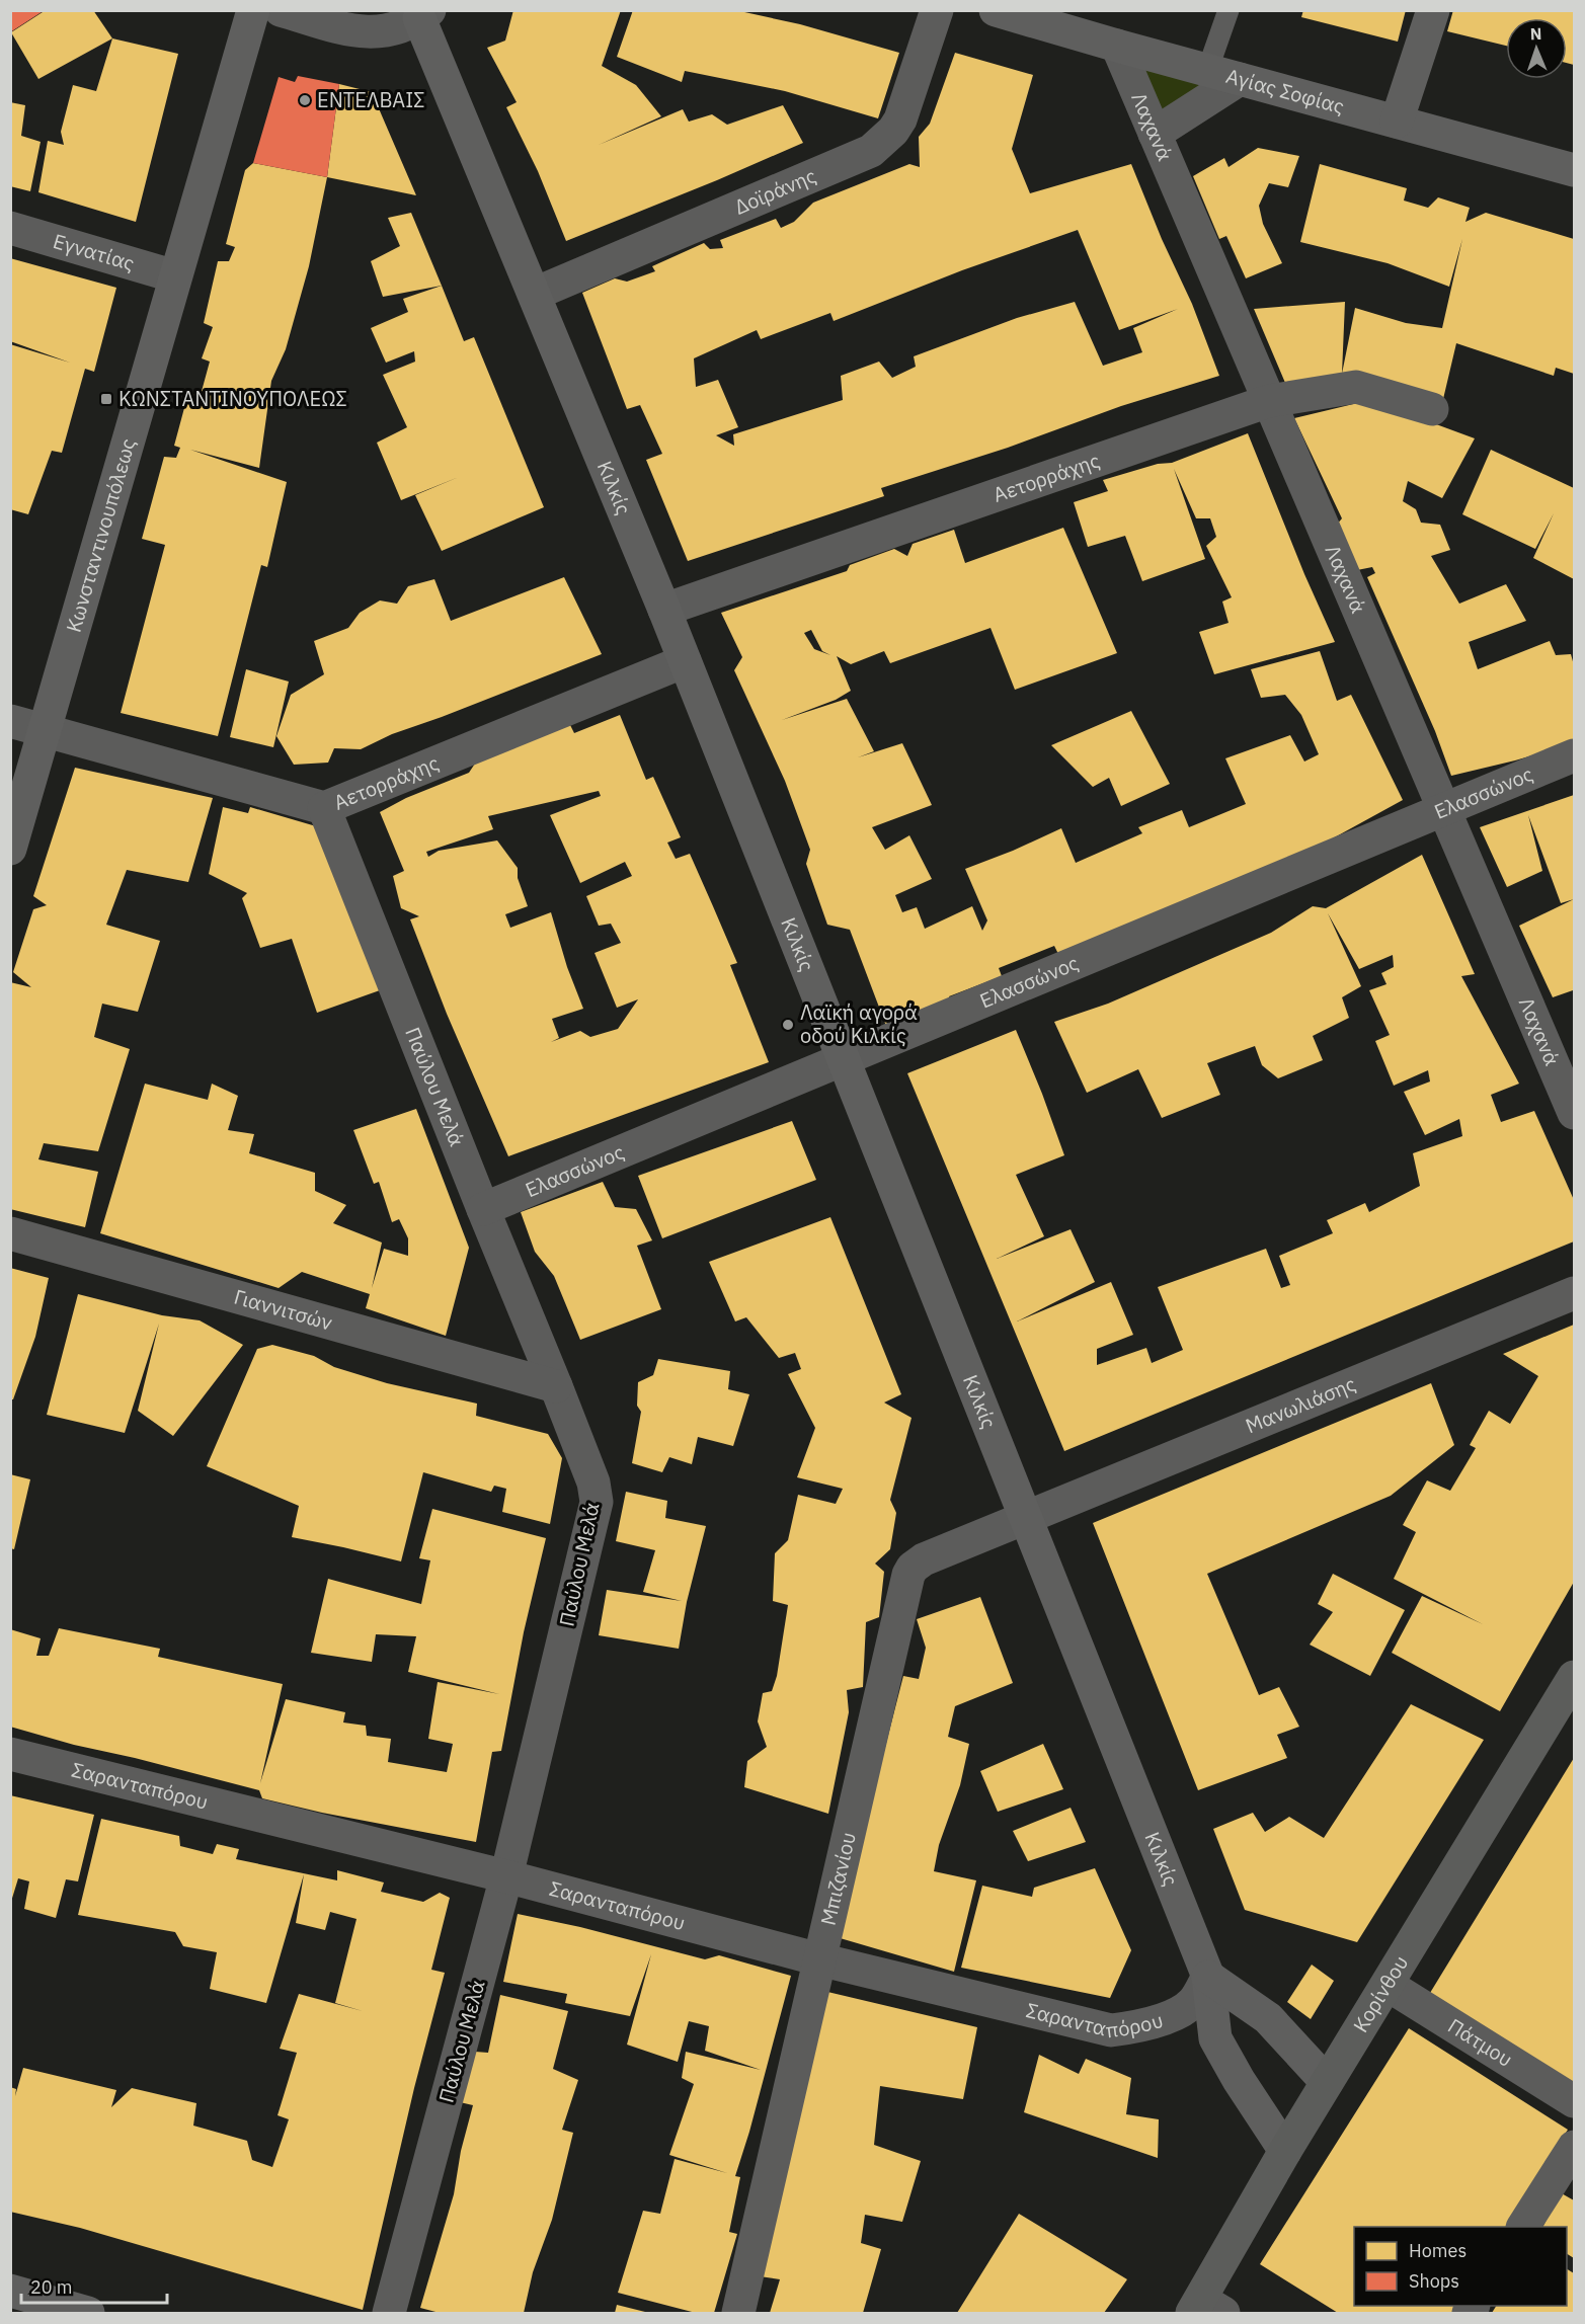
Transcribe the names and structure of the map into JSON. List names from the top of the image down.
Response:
{
  "streets": {
    "main road": ["Κορίνθου"],
    "street": [
      "Αγίας Σοφίας",
      "Λαχανά",
      "Δοϊράνης",
      "Εγνατίας",
      "Αετορράχης",
      "Κιλκίς",
      "Κωνσταντινουπόλεως",
      "Ελασσώνος",
      "Παύλου Μελά",
      "Γιαννιτσών",
      "Μανωλιάσης",
      "Σαρανταπόρου",
      "Μπιζανίου",
      "Πάτμου"
    ]
  },
  "crossings": [
    ["Αγίας Σοφίας", "Λαχανά"],
    ["Λαχανά", "Αετορράχης"],
    ["Λαχανά", "Ελασσώνος"],
    ["Δοϊράνης", "Κιλκίς"],
    ["Εγνατίας", "Κωνσταντινουπόλεως"],
    ["Αετορράχης", "Κιλκίς"],
    ["Αετορράχης", "Κωνσταντινουπόλεως"],
    ["Αετορράχης", "Παύλου Μελά"],
    ["Κιλκίς", "Ελασσώνος"],
    ["Κιλκίς", "Μανωλιάσης"],
    ["Κιλκίς", "Σαρανταπόρου"],
    ["Κιλκίς", "Μπιζανίου"],
    ["Κιλκίς", "Κορίνθου"],
    ["Ελασσώνος", "Παύλου Μελά"],
    ["Παύλου Μελά", "Γιαννιτσών"],
    ["Παύλου Μελά", "Σαρανταπόρου"],
    ["Μανωλιάσης", "Μπιζανίου"],
    ["Σαρανταπόρου", "Μπιζανίου"],
    ["Κορίνθου", "Πάτμου"]
  ],
  "places": {
    "other": ["ΕΝΤΕΛΒΑΙΣ", "Λαϊκή αγορά οδού Κιλκίς"],
    "transit": ["ΚΩΝΣΤΑΝΤΙΝΟΥΠΟΛΕΩΣ"]
  },
  "legend": ["Homes", "Shops"],
  "scale_bar": "20 m",
  "north": "top"
}
